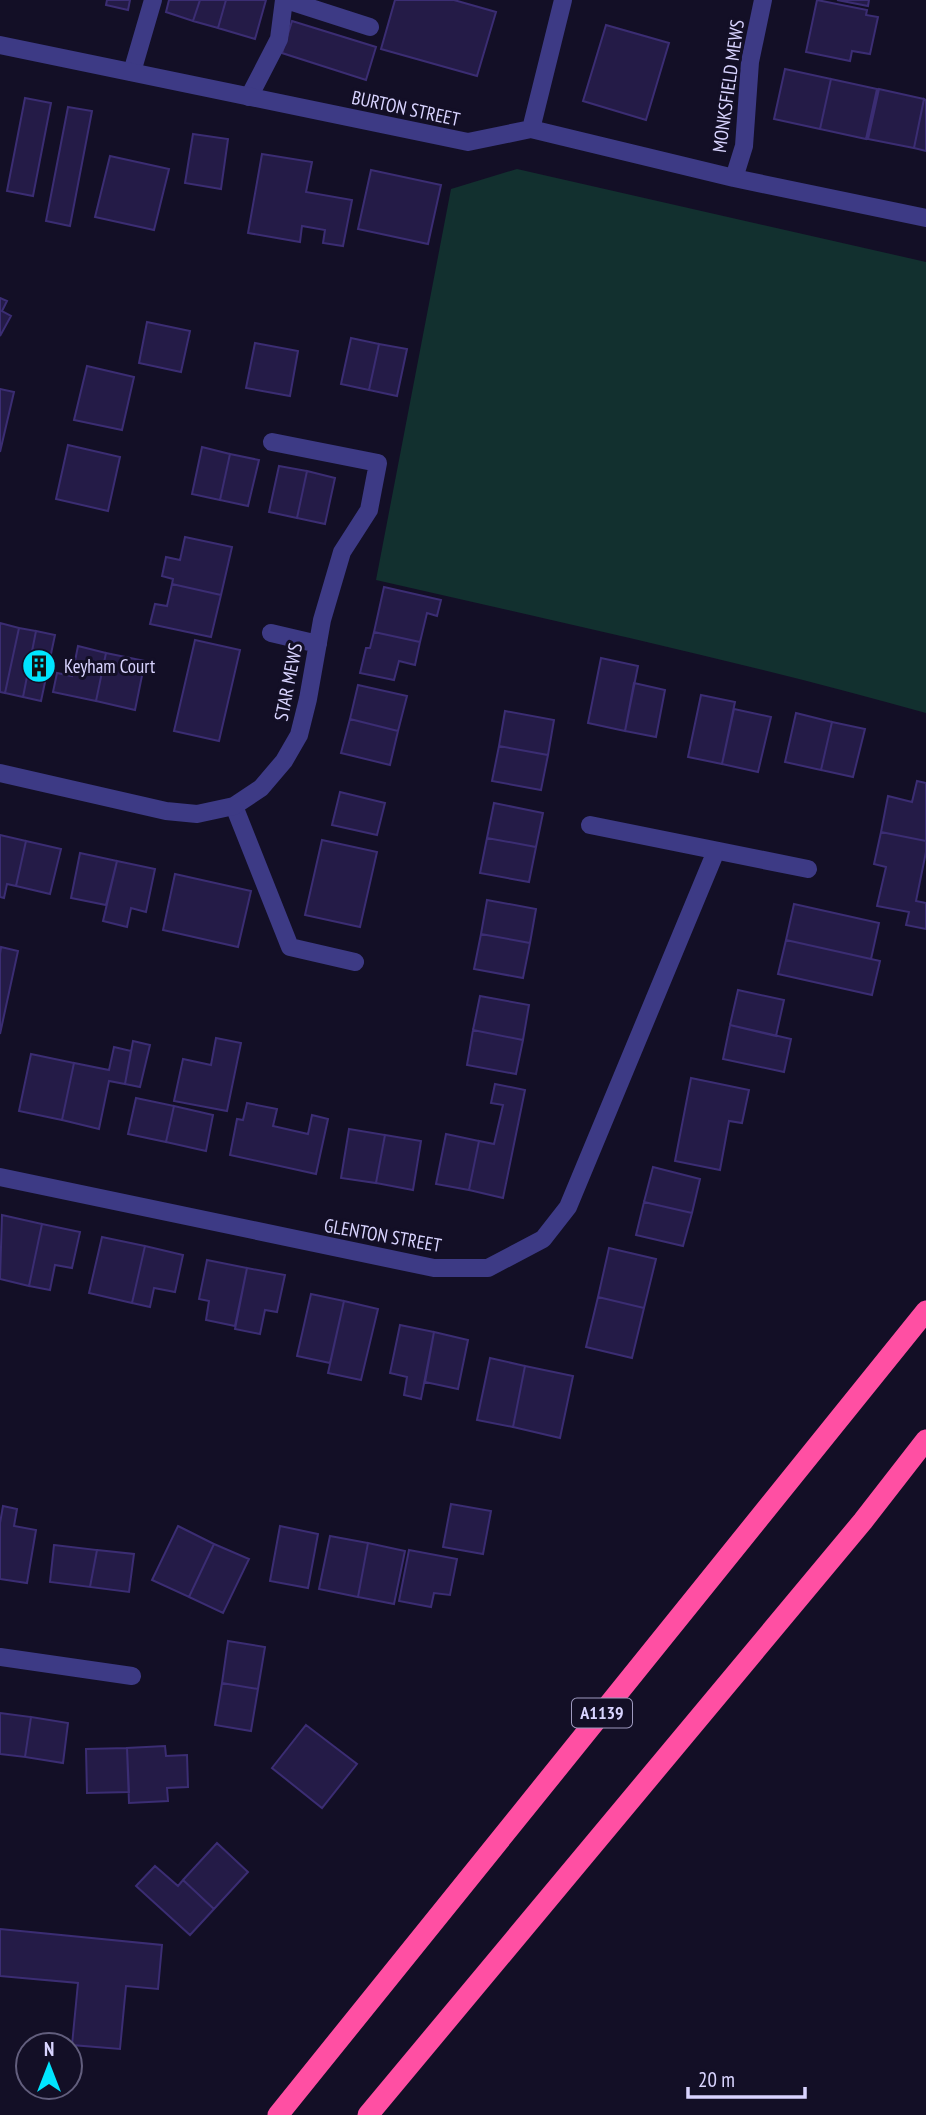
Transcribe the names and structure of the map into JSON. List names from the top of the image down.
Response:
{
  "streets": {
    "highway": ["A1139"],
    "street": [
      "MONKSFIELD MEWS",
      "BURTON STREET",
      "STAR MEWS",
      "GLENTON STREET"
    ]
  },
  "crossings": [
    ["MONKSFIELD MEWS", "BURTON STREET"]
  ],
  "places": {
    "building": ["Keyham Court"]
  },
  "scale_bar": "20 m",
  "north": "top"
}
